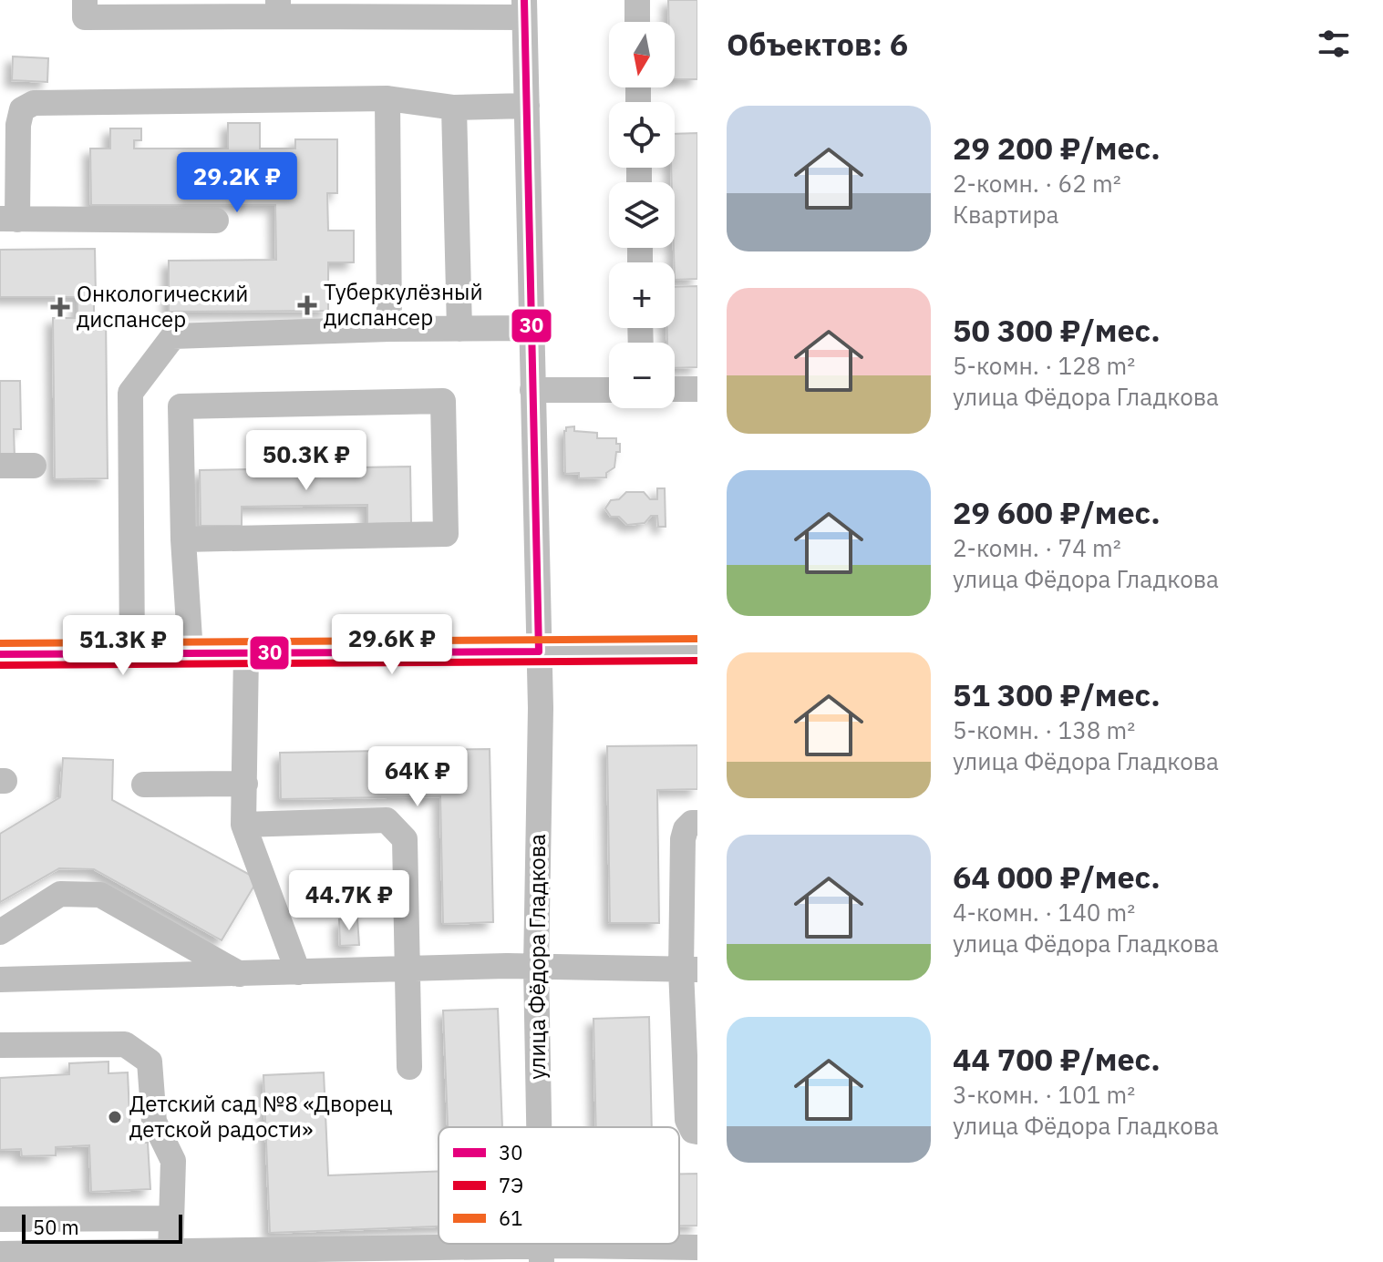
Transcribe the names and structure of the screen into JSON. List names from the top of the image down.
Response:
{
  "streets": {
    "street": ["улица Фёдора Гладкова"]
  },
  "places": {
    "health": ["Туберкулёзный диспансер", "Онкологический диспансер"],
    "other": ["Детский сад №8 «Дворец детской радости»"]
  },
  "lines": ["transit line 30", "transit line 61", "transit line 7Э"],
  "legend": ["30", "7Э", "61"],
  "scale_bar": "50 m",
  "north": "bottom",
  "page": {
    "heading": "Объектов: 6",
    "map_buttons": ["+", "−"],
    "list": [
      {
        "name": "29 200 ₽/мес.",
        "note": "2-комн. · 62 m² · Квартира"
      },
      {
        "name": "50 300 ₽/мес.",
        "note": "5-комн. · 128 m² · улица Фёдора Гладкова"
      },
      {
        "name": "29 600 ₽/мес.",
        "note": "2-комн. · 74 m² · улица Фёдора Гладкова"
      },
      {
        "name": "51 300 ₽/мес.",
        "note": "5-комн. · 138 m² · улица Фёдора Гладкова"
      },
      {
        "name": "64 000 ₽/мес.",
        "note": "4-комн. · 140 m² · улица Фёдора Гладкова"
      },
      {
        "name": "44 700 ₽/мес.",
        "note": "3-комн. · 101 m² · улица Фёдора Гладкова"
      }
    ],
    "price": [
      "29.2K ₽",
      "50.3K ₽",
      "29.6K ₽",
      "51.3K ₽",
      "64K ₽",
      "44.7K ₽"
    ],
    "scale": "50 m"
  }
}
